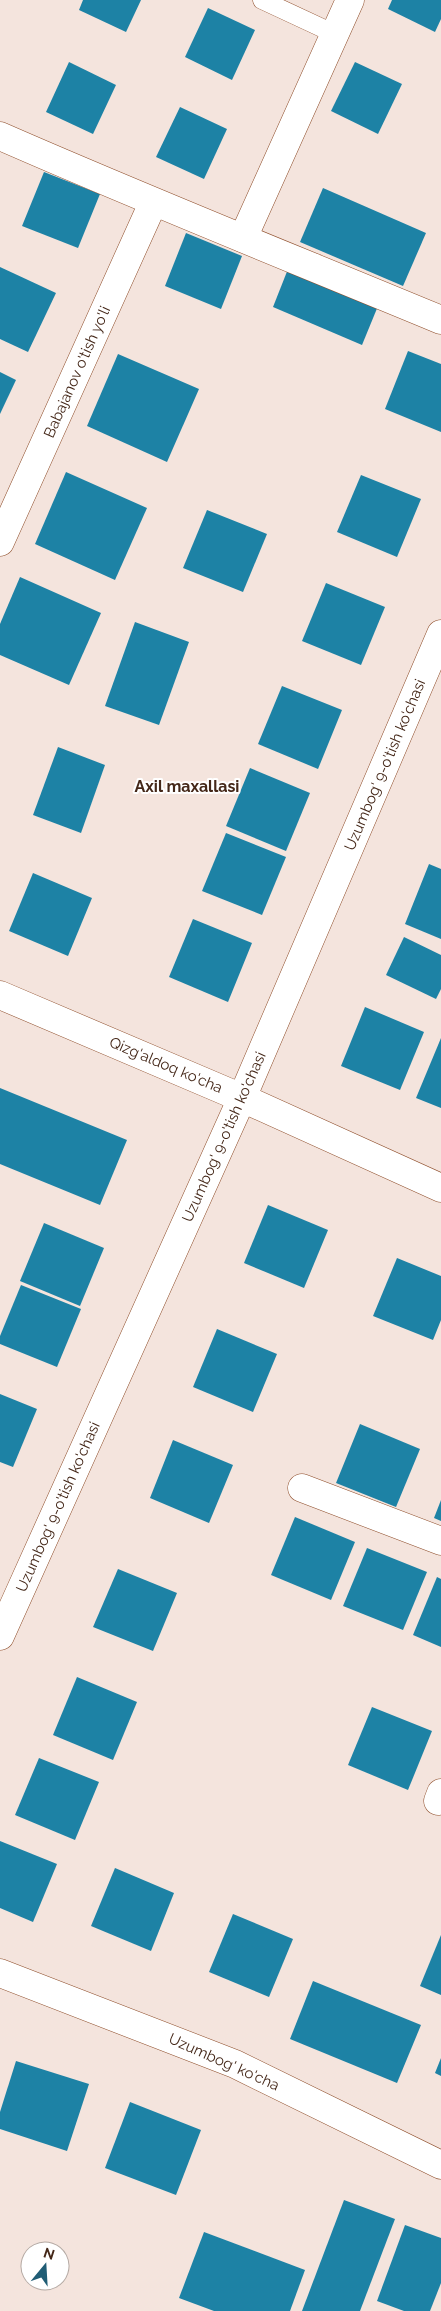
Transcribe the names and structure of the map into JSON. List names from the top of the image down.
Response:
{
  "streets": {
    "street": [
      "Babajanov o'tish yo'li",
      "Uzumbog' 9-o'tish ko'chasi",
      "Qizg'aldoq ko'cha",
      "Uzumbog' ko'cha"
    ]
  },
  "crossings": [
    ["Uzumbog' 9-o'tish ko'chasi", "Qizg'aldoq ko'cha"]
  ],
  "districts": ["Axil maxallasi"],
  "north": "top"
}
